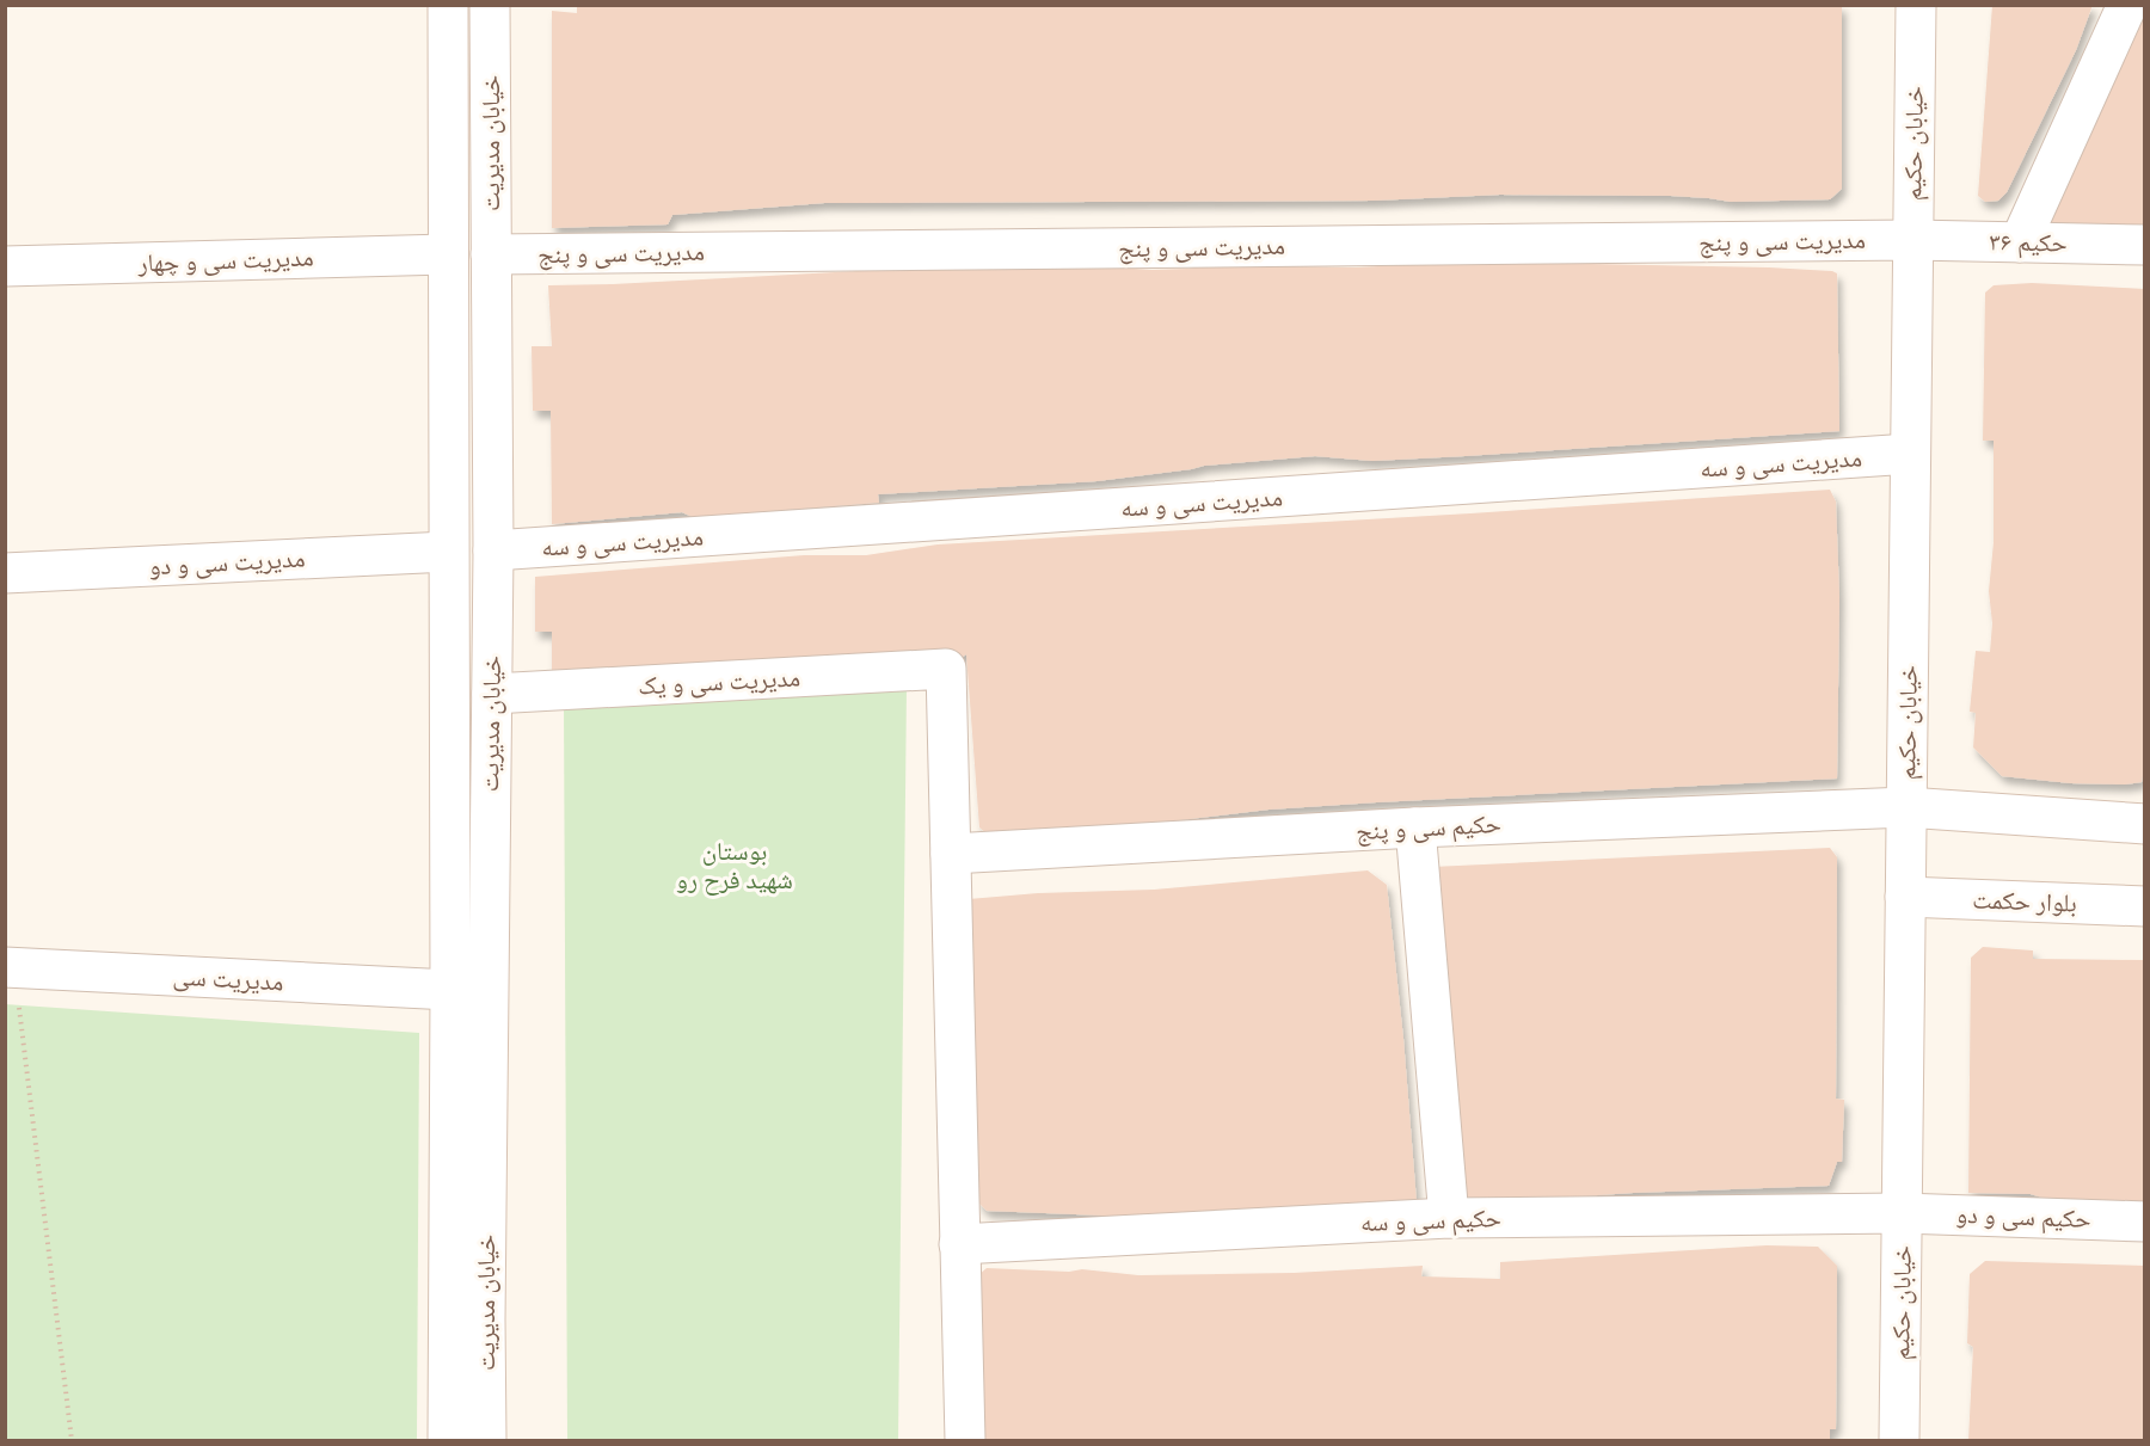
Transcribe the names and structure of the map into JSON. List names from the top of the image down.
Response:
{
  "streets": {
    "street": [
      "خیابان مدیریت",
      "خیابان حکیم",
      "مدیریت سی و پنج",
      "حکیم ۳۶",
      "مدیریت سی و چهار",
      "مدیریت سی و سه",
      "مدیریت سی و دو",
      "مدیریت سی و یک",
      "حکیم سی و پنج",
      "بلوار حکمت",
      "مدیریت سی",
      "حکیم سی و دو",
      "حکیم سی و سه"
    ]
  },
  "crossings": [
    ["خیابان مدیریت", "مدیریت سی و پنج"],
    ["خیابان مدیریت", "مدیریت سی و چهار"],
    ["خیابان مدیریت", "مدیریت سی و سه"],
    ["خیابان مدیریت", "مدیریت سی و دو"],
    ["خیابان مدیریت", "مدیریت سی و یک"],
    ["خیابان مدیریت", "مدیریت سی"],
    ["خیابان حکیم", "مدیریت سی و پنج"],
    ["خیابان حکیم", "حکیم ۳۶"],
    ["خیابان حکیم", "مدیریت سی و سه"],
    ["خیابان حکیم", "حکیم سی و پنج"],
    ["خیابان حکیم", "بلوار حکمت"],
    ["خیابان حکیم", "حکیم سی و دو"],
    ["خیابان حکیم", "حکیم سی و سه"],
    ["مدیریت سی و پنج", "حکیم ۳۶"],
    ["مدیریت سی و یک", "حکیم سی و پنج"],
    ["حکیم سی و دو", "حکیم سی و سه"]
  ],
  "parks": ["بوستان شهید فرح رو"]
}
